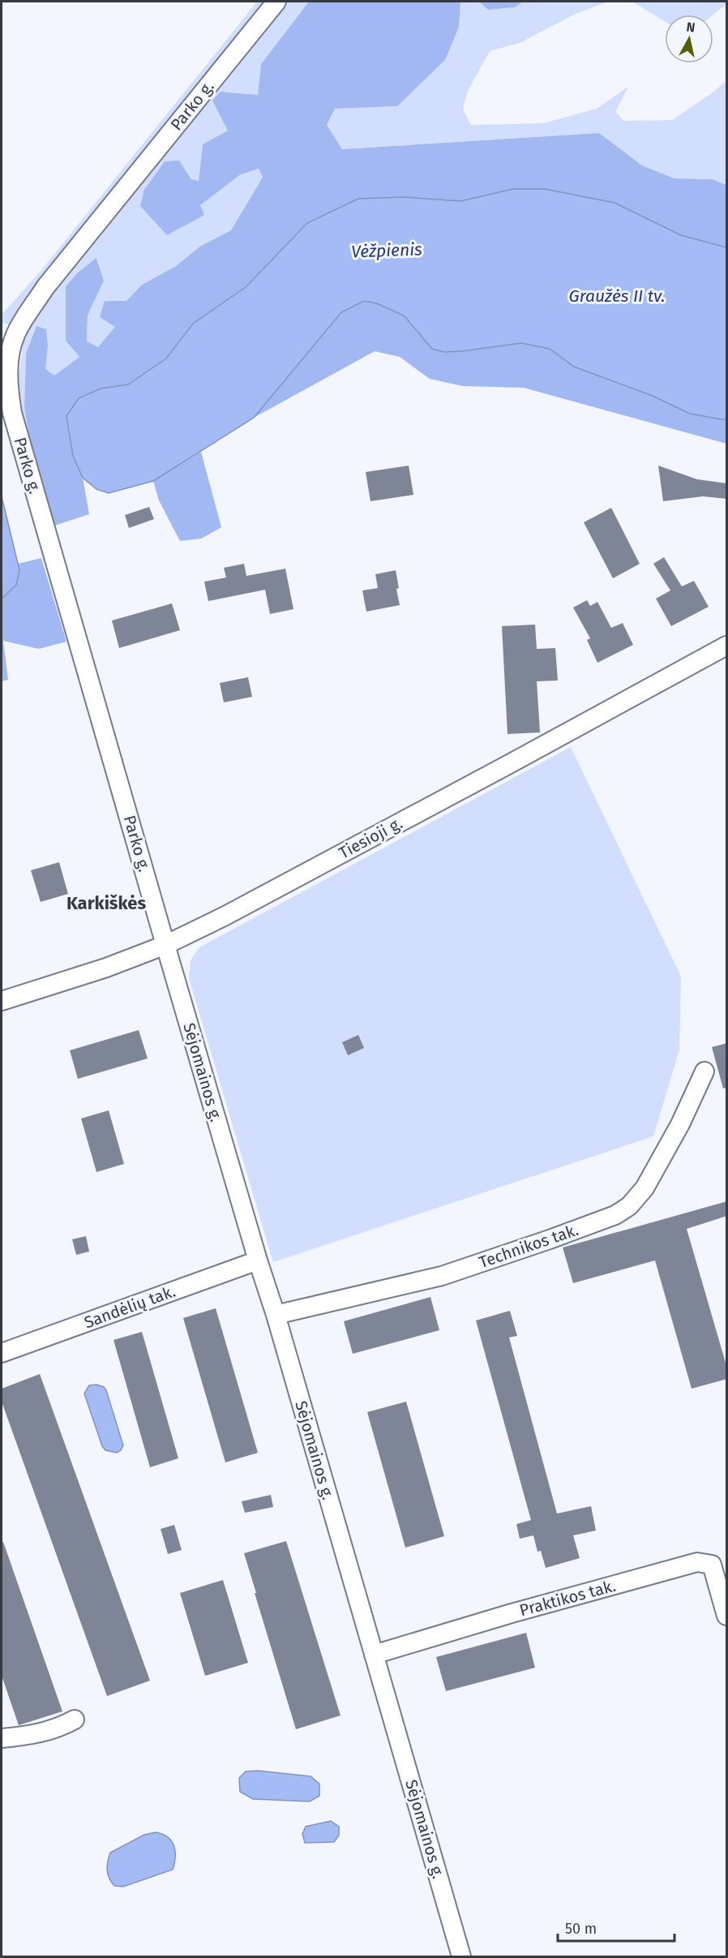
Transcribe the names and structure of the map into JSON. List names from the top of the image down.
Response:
{
  "streets": {
    "street": [
      "Parko g.",
      "Tiesioji g.",
      "Sėjomainos g.",
      "Technikos tak.",
      "Sandėlių tak.",
      "Praktikos tak."
    ]
  },
  "crossings": [
    ["Parko g.", "Tiesioji g."],
    ["Parko g.", "Sėjomainos g."],
    ["Tiesioji g.", "Sėjomainos g."],
    ["Sėjomainos g.", "Technikos tak."],
    ["Sėjomainos g.", "Sandėlių tak."],
    ["Sėjomainos g.", "Praktikos tak."]
  ],
  "districts": ["Karkiškės"],
  "water": ["Vėžpienis", "Graužės II tv."],
  "scale_bar": "50 m",
  "north": "top"
}
